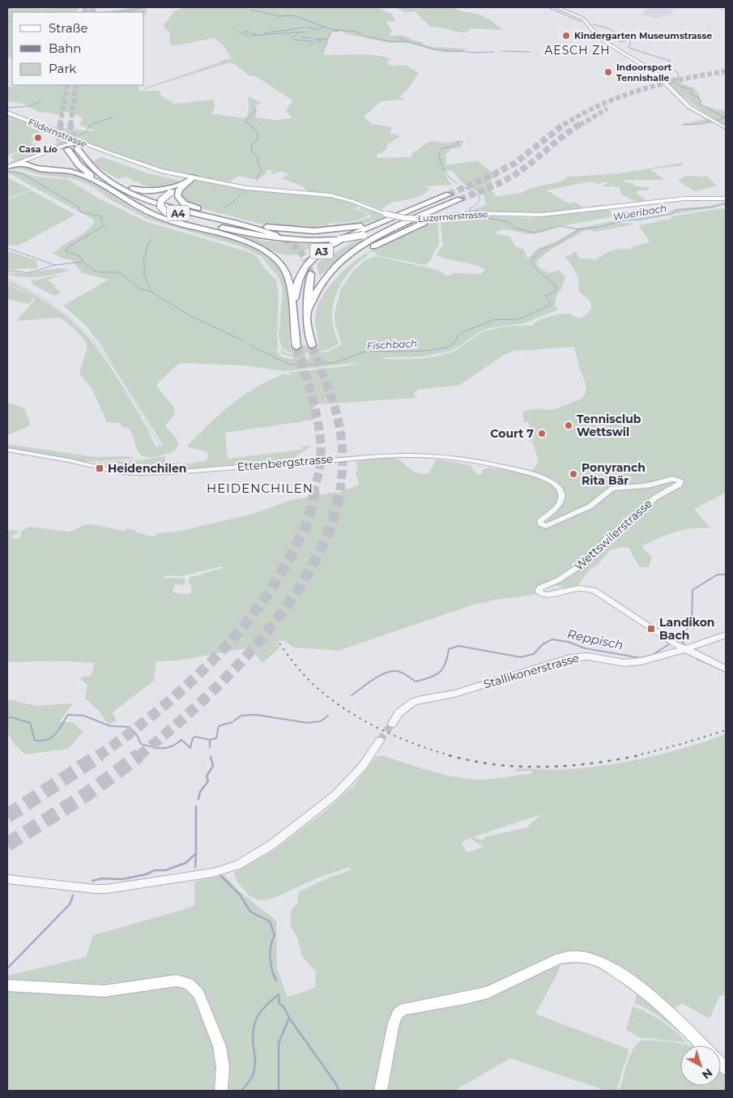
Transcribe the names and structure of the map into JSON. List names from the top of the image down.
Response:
{
  "streets": {
    "highway": ["A4", "A3"],
    "main road": ["Fildernstrasse", "Luzernerstrasse"],
    "street": ["Ettenbergstrasse", "Wettswilerstrasse", "Stallikonerstrasse"]
  },
  "crossings": [
    ["Fildernstrasse", "A4"],
    ["A4", "Luzernerstrasse"],
    ["A4", "A3"],
    ["Luzernerstrasse", "A3"],
    ["Ettenbergstrasse", "Wettswilerstrasse"],
    ["Wettswilerstrasse", "Stallikonerstrasse"]
  ],
  "districts": ["AESCH ZH", "HEIDENCHILEN"],
  "water": ["Wüeribach", "Fischbach", "Reppisch"],
  "places": {
    "other": [
      "Kindergarten Museumstrasse",
      "Indoorsport Tennishalle",
      "Casa Lío",
      "Tennisclub Wettswil",
      "Court 7",
      "Ponyranch Rita Bär"
    ],
    "transit": ["Heidenchilen", "Landikon Bach"]
  },
  "legend": ["Straße", "Bahn", "Park"],
  "north": "bottom right"
}
